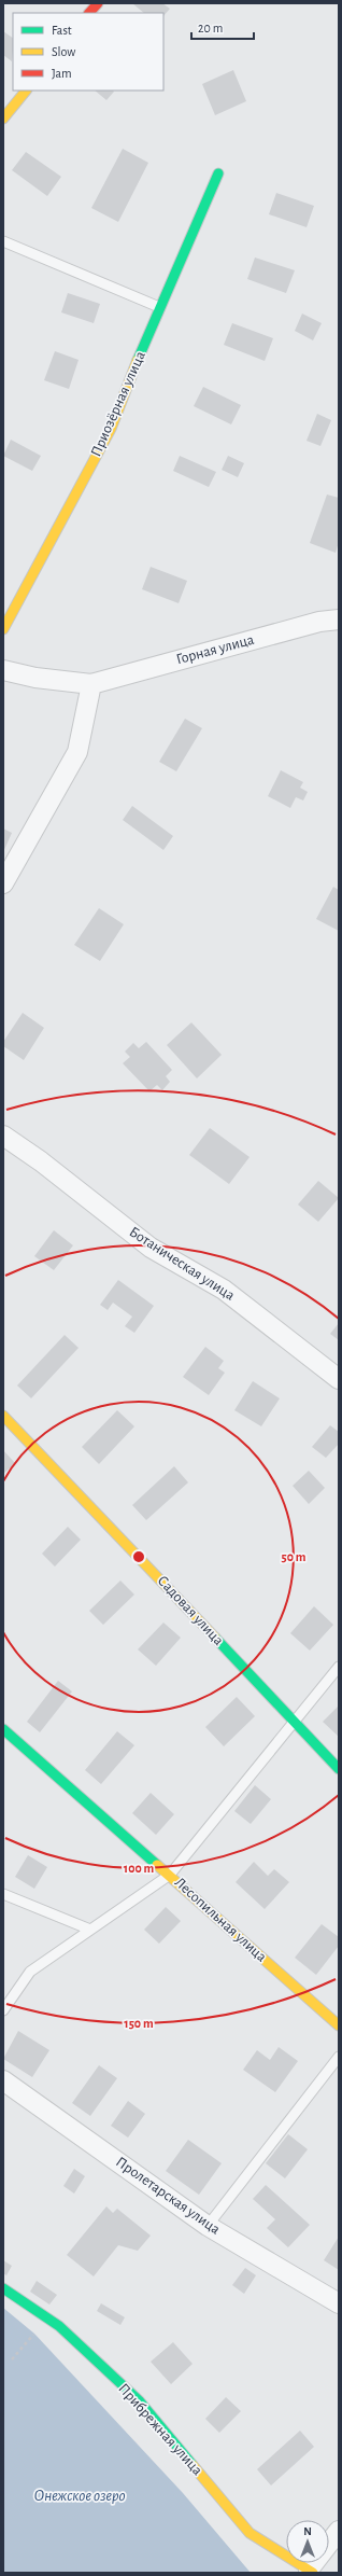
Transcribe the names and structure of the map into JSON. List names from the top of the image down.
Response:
{
  "streets": {
    "street": [
      "Приозёрная улица",
      "Горная улица",
      "Ботаническая улица",
      "Садовая улица",
      "Лесопильная улица",
      "Пролетарская улица",
      "Прибрежная улица"
    ]
  },
  "water": ["Онежское озеро"],
  "legend": ["Fast", "Slow", "Jam"],
  "scale_bar": "20 m",
  "north": "top",
  "rings": ["50 m", "100 m", "150 m"]
}
